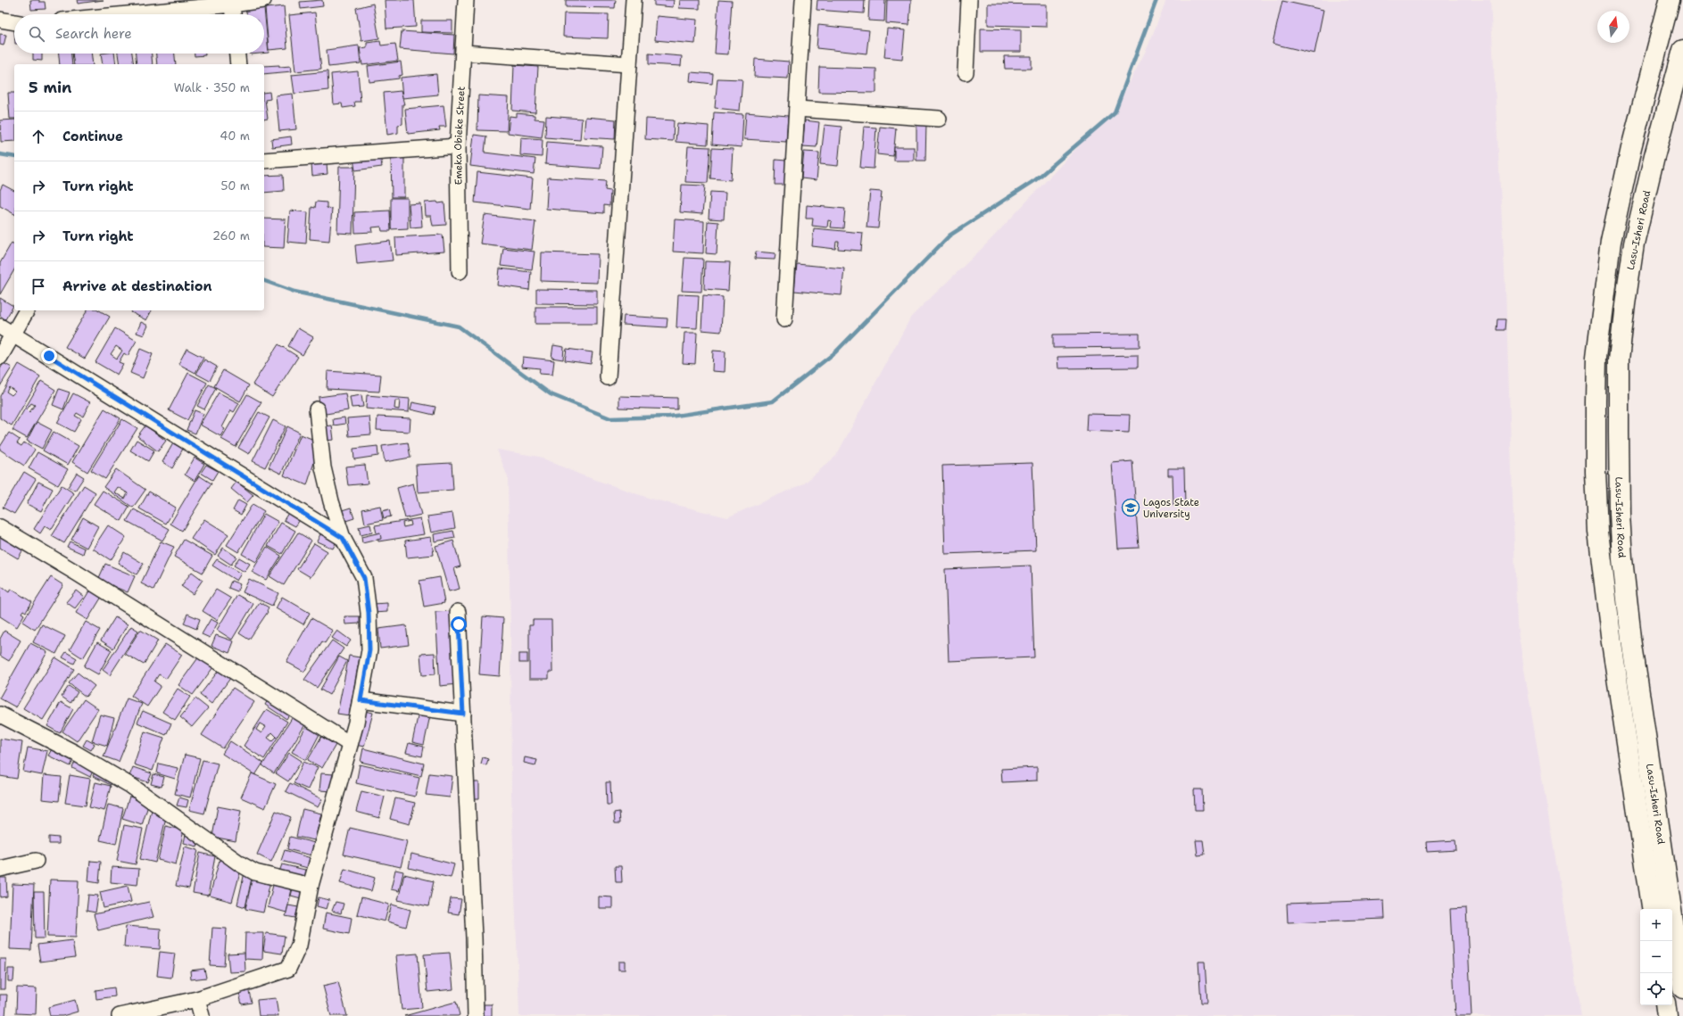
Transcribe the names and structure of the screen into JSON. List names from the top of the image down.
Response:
{
  "streets": {
    "main road": ["Lasu-Isheri Road"],
    "street": ["Emeka Obieke Street"]
  },
  "places": {
    "school or university": ["Lagos State University"]
  },
  "north": "top",
  "page": {
    "search": "Search here",
    "heading": ["5 min", "Walk · 350 m"],
    "list": [
      ["Continue", "40 m"],
      ["Turn right", "50 m"],
      ["Turn right", "260 m"],
      "Arrive at destination"
    ],
    "map_buttons": ["+", "−"]
  }
}
